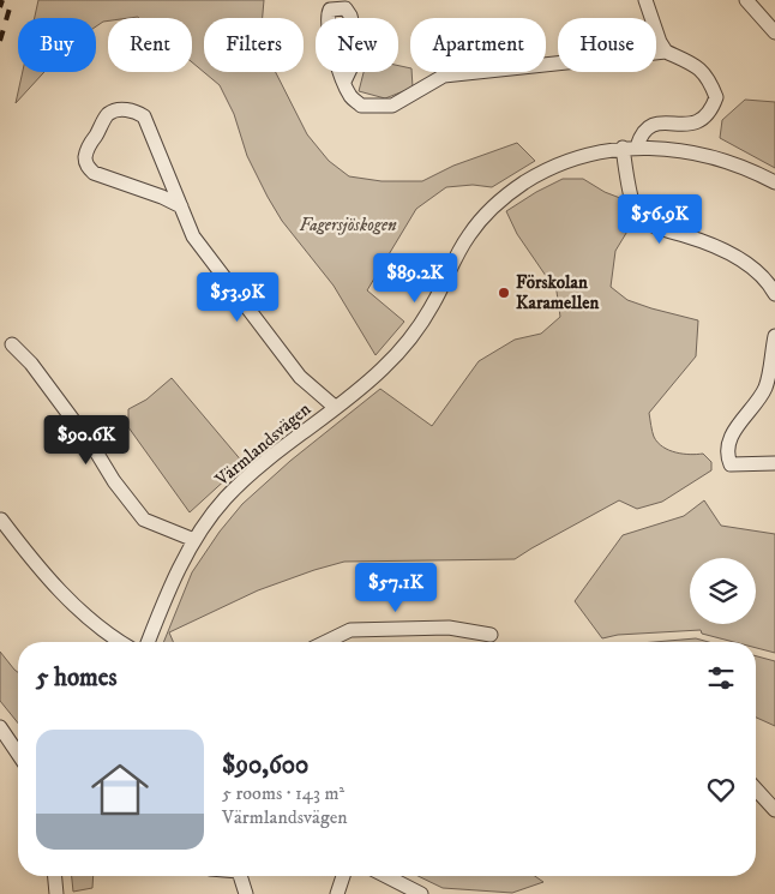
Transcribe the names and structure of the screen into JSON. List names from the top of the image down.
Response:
{
  "streets": {
    "street": ["Värmlandsvägen"]
  },
  "parks": ["Fagersjöskogen"],
  "places": ["Förskolan Karamellen"],
  "page": {
    "chip": [
      "Buy",
      "Rent",
      "Filters",
      "New",
      "Apartment",
      "House"
    ],
    "price": [
      "$56.9K",
      "$89.2K",
      "$53.9K",
      "$90.6K",
      "$57.1K"
    ],
    "heading": "5 homes",
    "list": [
      {
        "name": "$90,600",
        "note": "5 rooms · 143 m² · Värmlandsvägen"
      }
    ]
  }
}
